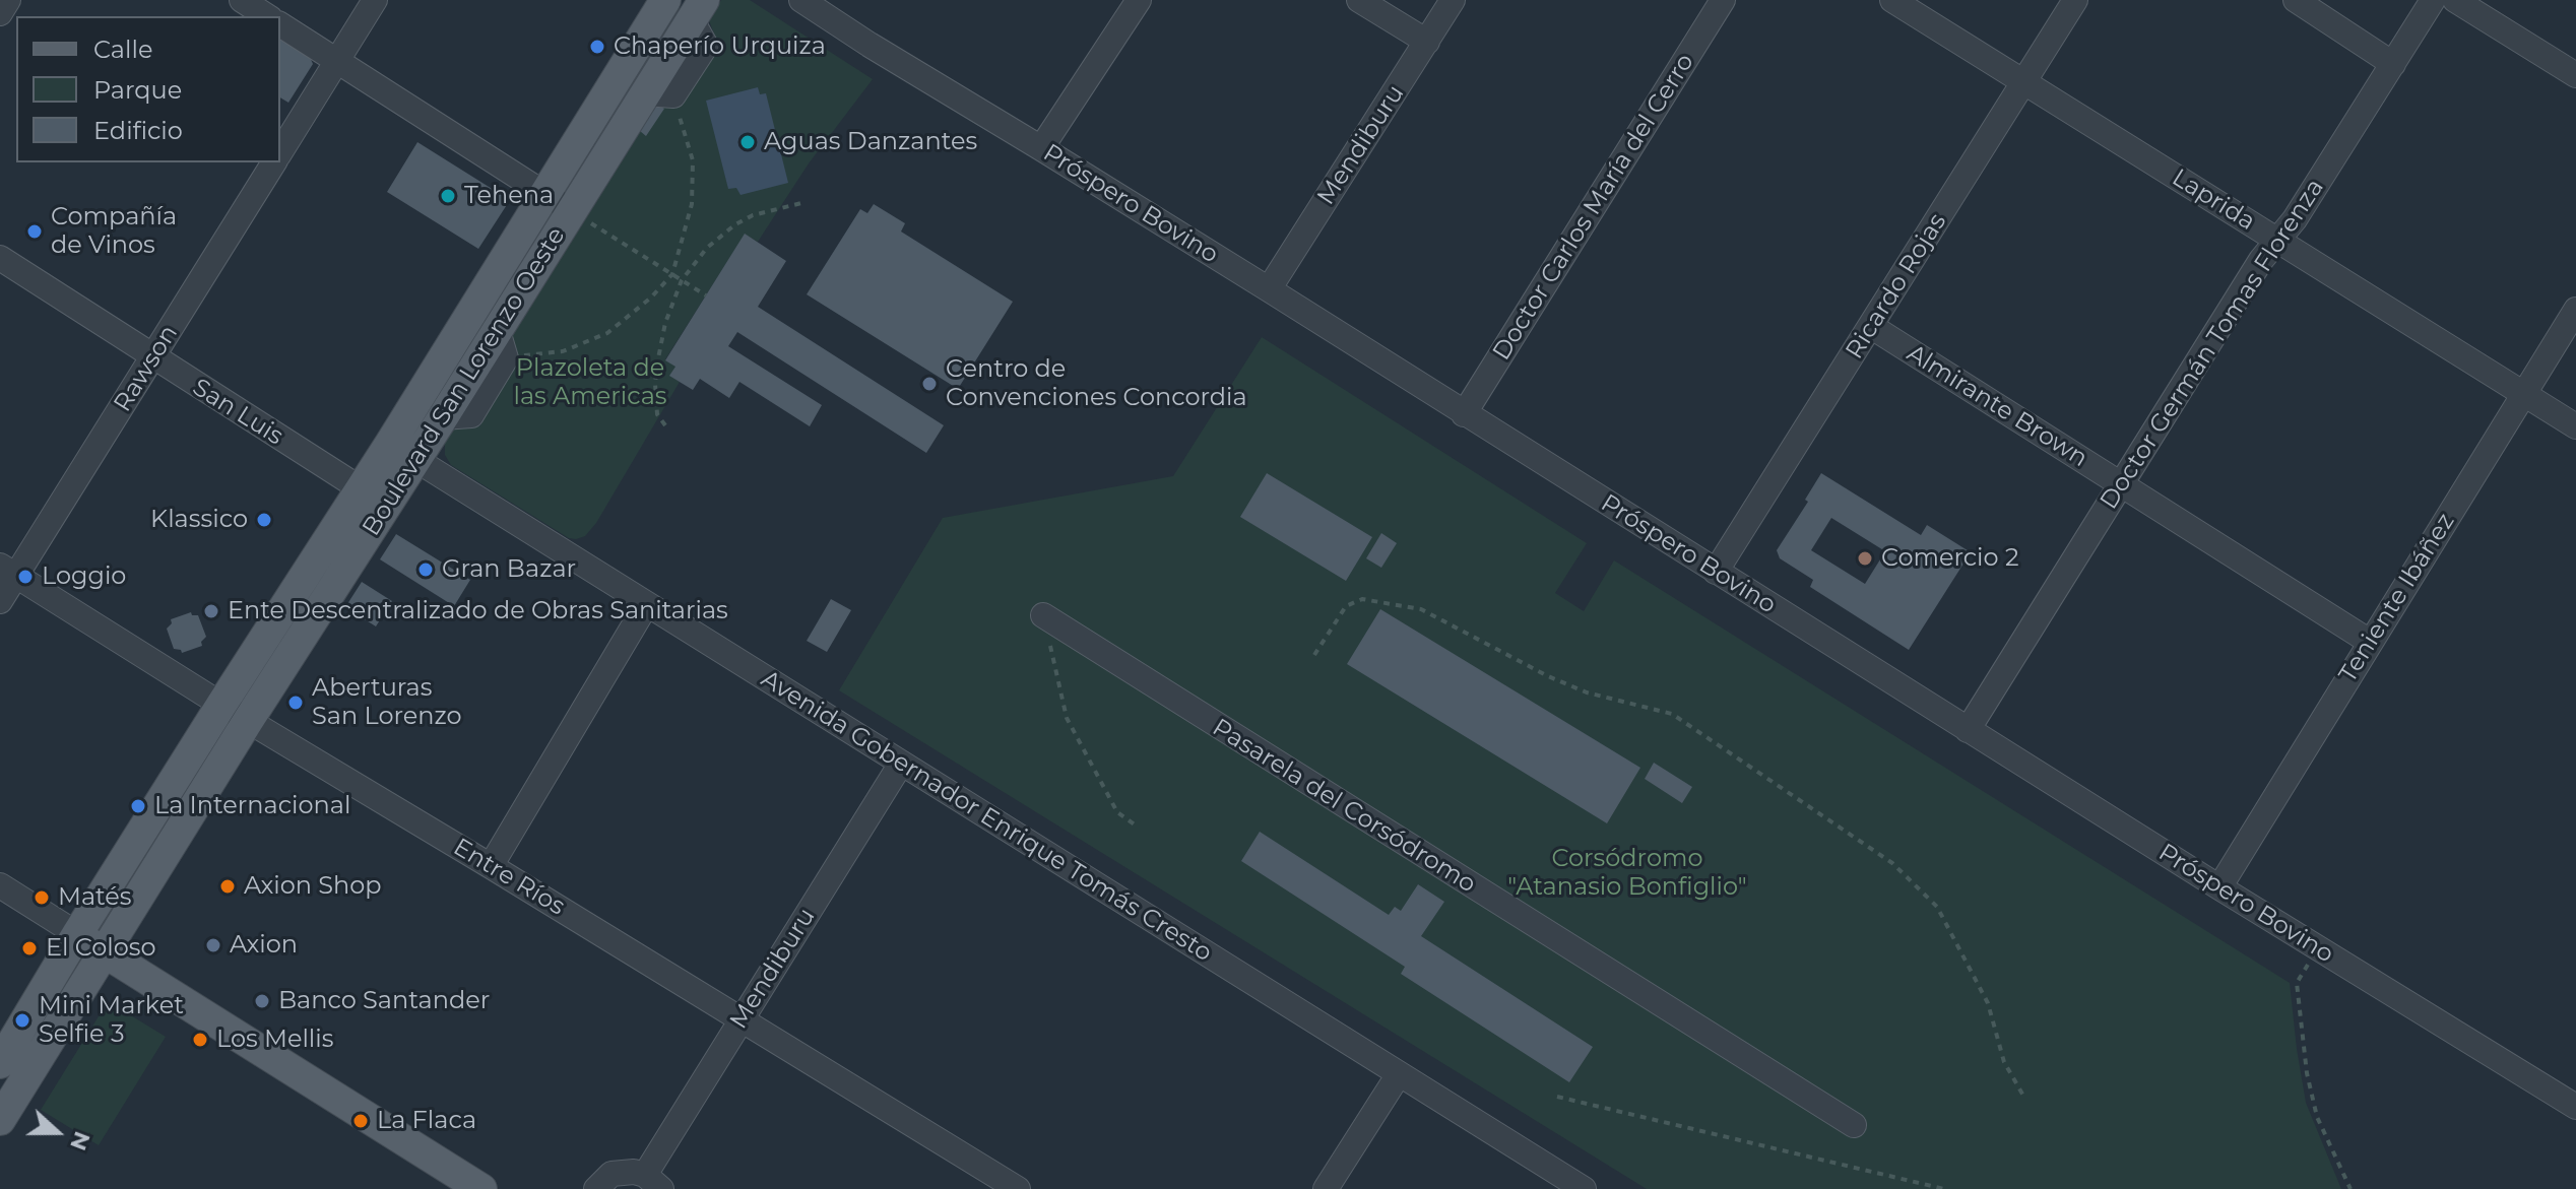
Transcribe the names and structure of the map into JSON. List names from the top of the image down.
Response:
{
  "streets": {
    "main road": ["Boulevard San Lorenzo Oeste"],
    "street": [
      "Mendiburu",
      "Laprida",
      "Próspero Bovino",
      "Doctor Carlos María del Cerro",
      "Ricardo Rojas",
      "Doctor Germán Tomas Florenza",
      "Rawson",
      "Almirante Brown",
      "San Luis",
      "Teniente Ibáñez",
      "Pasarela del Corsódromo",
      "Avenida Gobernador Enrique Tomás Cresto",
      "Entre Ríos"
    ]
  },
  "crossings": [
    ["Mendiburu", "Próspero Bovino"],
    ["Mendiburu", "Avenida Gobernador Enrique Tomás Cresto"],
    ["Mendiburu", "Entre Ríos"],
    ["Laprida", "Ricardo Rojas"],
    ["Laprida", "Doctor Germán Tomas Florenza"],
    ["Laprida", "Teniente Ibáñez"],
    ["Próspero Bovino", "Doctor Carlos María del Cerro"],
    ["Próspero Bovino", "Ricardo Rojas"],
    ["Próspero Bovino", "Doctor Germán Tomas Florenza"],
    ["Próspero Bovino", "Teniente Ibáñez"],
    ["Ricardo Rojas", "Almirante Brown"],
    ["Doctor Germán Tomas Florenza", "Almirante Brown"],
    ["Rawson", "San Luis"],
    ["Rawson", "Entre Ríos"],
    ["Boulevard San Lorenzo Oeste", "San Luis"],
    ["Boulevard San Lorenzo Oeste", "Avenida Gobernador Enrique Tomás Cresto"],
    ["Boulevard San Lorenzo Oeste", "Entre Ríos"],
    ["Almirante Brown", "Teniente Ibáñez"]
  ],
  "parks": ["Plazoleta de las Americas", "Corsódromo \"Atanasio Bonfiglio\""],
  "places": [
    "Chaperío Urquiza",
    "Aguas Danzantes",
    "Tehena",
    "Compañía de Vinos",
    "Centro de Convenciones Concordia",
    "Klassico",
    "Comercio 2",
    "Gran Bazar",
    "Loggio",
    "Ente Descentralizado de Obras Sanitarias",
    "Aberturas San Lorenzo",
    "La Internacional",
    "Axion Shop",
    "Matés",
    "Axion",
    "El Coloso",
    "Banco Santander",
    "Mini Market Selfie 3",
    "Los Mellis",
    "La Flaca"
  ],
  "legend": ["Calle", "Parque", "Edificio"],
  "north": "right"
}
